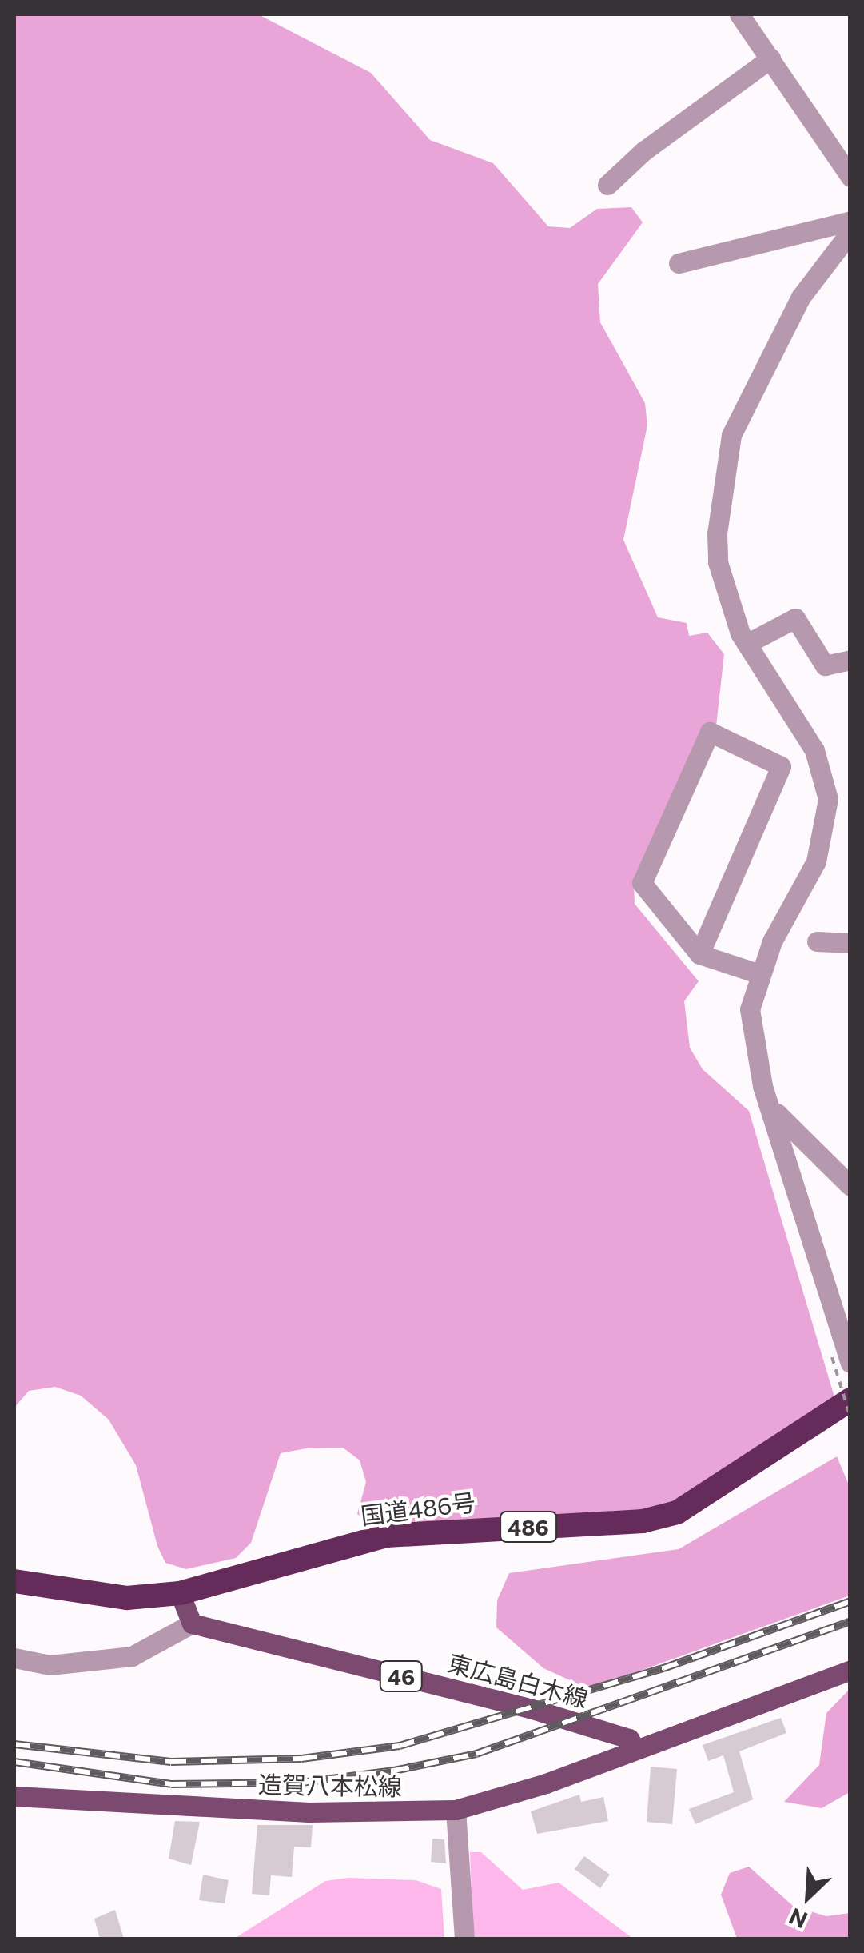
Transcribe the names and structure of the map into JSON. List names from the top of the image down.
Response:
{
  "streets": {
    "highway": ["国道486号", "486"],
    "main road": ["46", "東広島白木線", "造賀八本松線"]
  },
  "crossings": [
    ["東広島白木線", "造賀八本松線"]
  ],
  "north": "bottom left"
}
